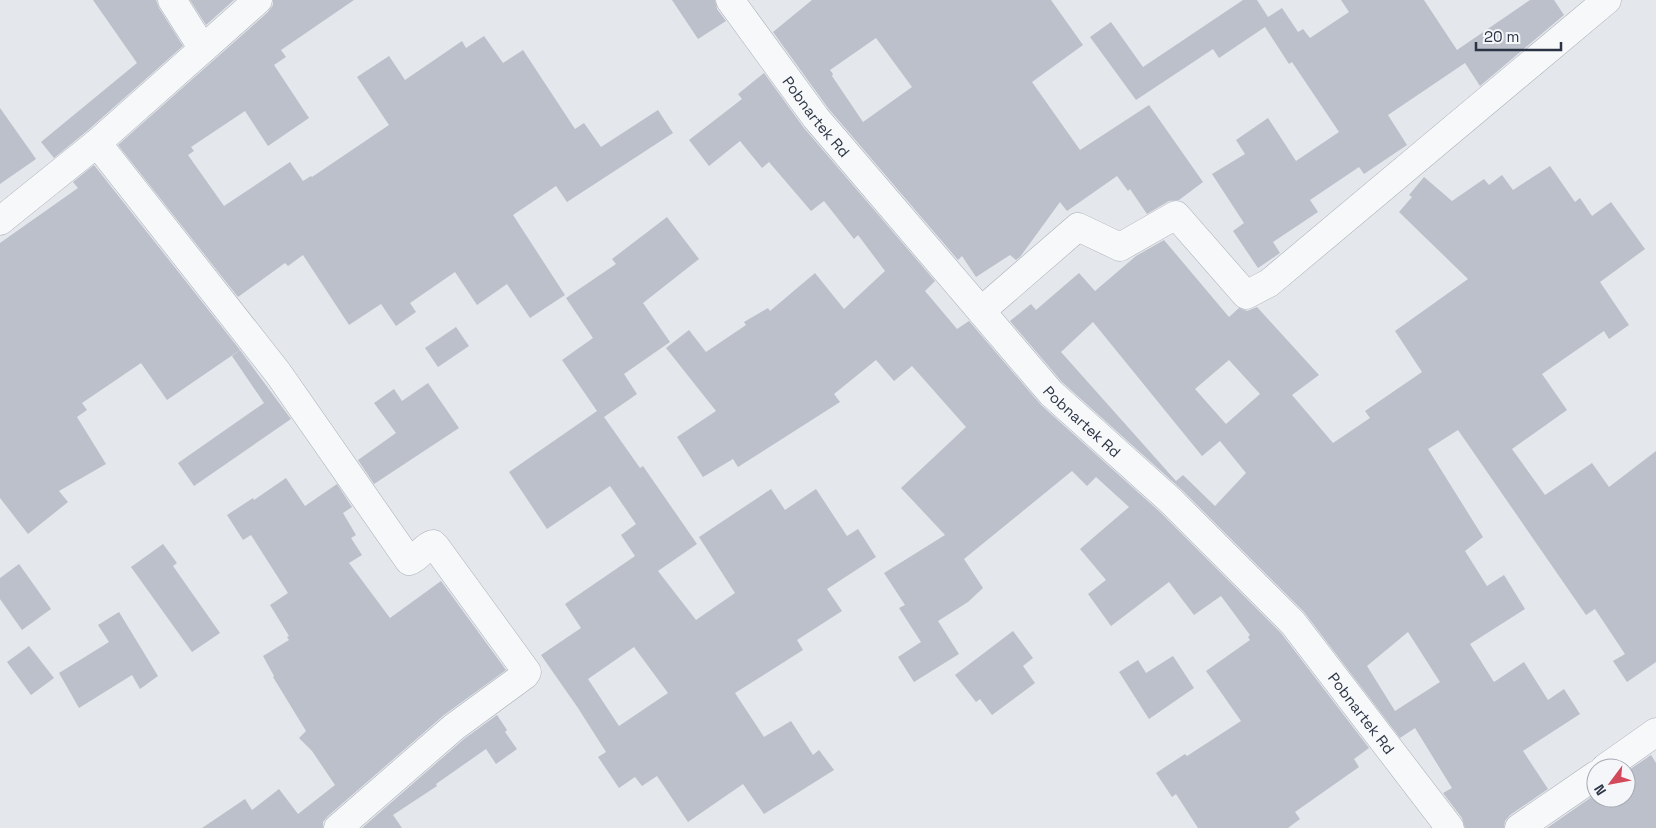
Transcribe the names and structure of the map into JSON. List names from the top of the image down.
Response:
{
  "streets": {
    "street": ["Pobnartek Rd"]
  },
  "scale_bar": "20 m",
  "north": "bottom left"
}
